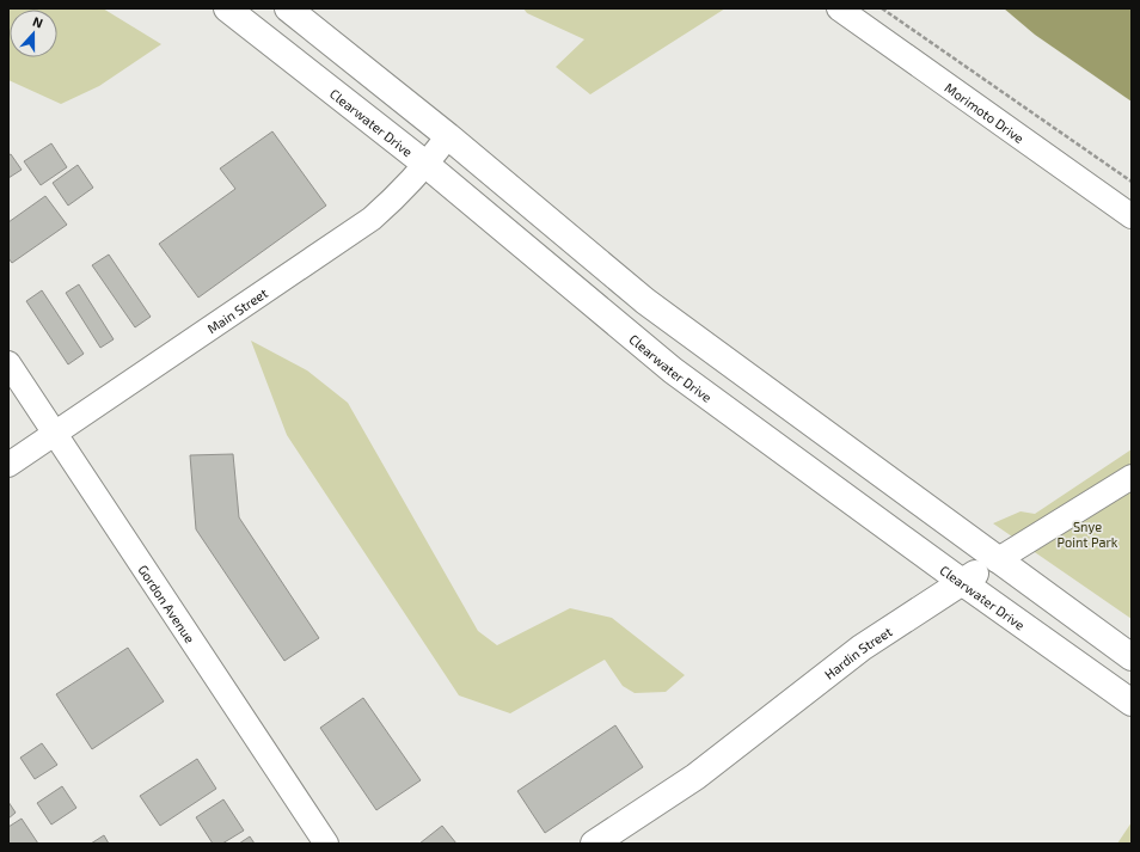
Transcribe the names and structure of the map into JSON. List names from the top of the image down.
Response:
{
  "streets": {
    "main road": ["Clearwater Drive", "Hardin Street"],
    "street": ["Morimoto Drive", "Main Street", "Gordon Avenue"]
  },
  "crossings": [
    ["Clearwater Drive", "Main Street"],
    ["Clearwater Drive", "Hardin Street"],
    ["Main Street", "Gordon Avenue"]
  ],
  "parks": ["Snye Point Park"],
  "north": "top"
}
